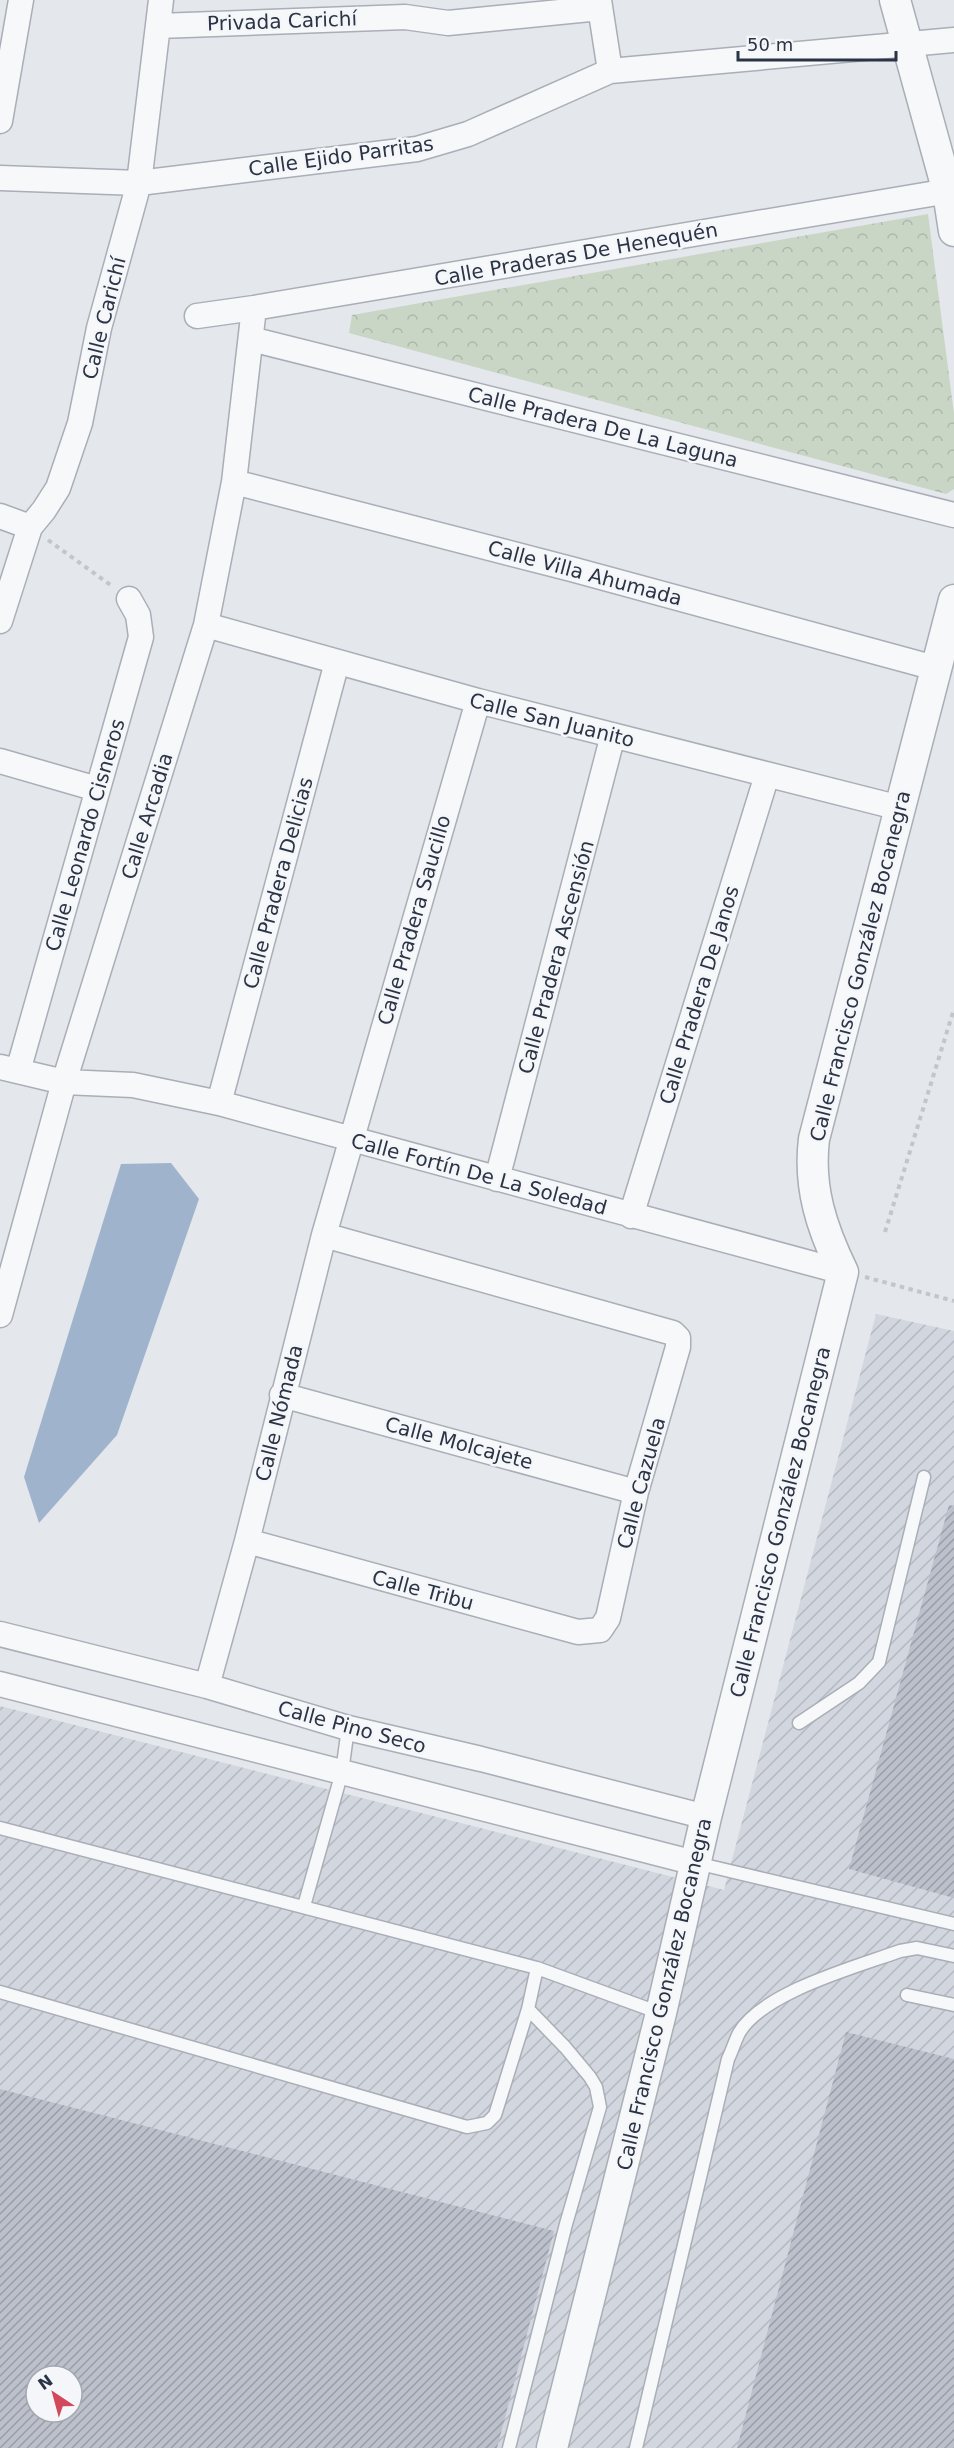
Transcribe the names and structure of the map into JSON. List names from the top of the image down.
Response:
{
  "streets": {
    "street": [
      "Privada Carichí",
      "Calle Ejido Parritas",
      "Calle Praderas De Henequén",
      "Calle Carichí",
      "Calle Pradera De La Laguna",
      "Calle Villa Ahumada",
      "Calle San Juanito",
      "Calle Arcadia",
      "Calle Leonardo Cisneros",
      "Calle Pradera Delicias",
      "Calle Pradera Saucillo",
      "Calle Pradera Ascensión",
      "Calle Francisco González Bocanegra",
      "Calle Pradera De Janos",
      "Calle Fortín De La Soledad",
      "Calle Nómada",
      "Calle Molcajete",
      "Calle Cazuela",
      "Calle Tribu",
      "Calle Pino Seco"
    ]
  },
  "crossings": [
    ["Privada Carichí", "Calle Carichí"],
    ["Calle Ejido Parritas", "Calle Carichí"],
    ["Calle Praderas De Henequén", "Calle Arcadia"],
    ["Calle Pradera De La Laguna", "Calle Arcadia"],
    ["Calle Villa Ahumada", "Calle Arcadia"],
    ["Calle Villa Ahumada", "Calle Francisco González Bocanegra"],
    ["Calle San Juanito", "Calle Arcadia"],
    ["Calle San Juanito", "Calle Pradera Delicias"],
    ["Calle San Juanito", "Calle Pradera Saucillo"],
    ["Calle San Juanito", "Calle Pradera Ascensión"],
    ["Calle San Juanito", "Calle Francisco González Bocanegra"],
    ["Calle San Juanito", "Calle Pradera De Janos"],
    ["Calle Arcadia", "Calle Fortín De La Soledad"],
    ["Calle Leonardo Cisneros", "Calle Fortín De La Soledad"],
    ["Calle Pradera Delicias", "Calle Fortín De La Soledad"],
    ["Calle Pradera Saucillo", "Calle Fortín De La Soledad"],
    ["Calle Pradera Saucillo", "Calle Nómada"],
    ["Calle Pradera Ascensión", "Calle Fortín De La Soledad"],
    ["Calle Francisco González Bocanegra", "Calle Fortín De La Soledad"],
    ["Calle Francisco González Bocanegra", "Calle Pino Seco"],
    ["Calle Pradera De Janos", "Calle Fortín De La Soledad"],
    ["Calle Fortín De La Soledad", "Calle Nómada"],
    ["Calle Nómada", "Calle Molcajete"],
    ["Calle Nómada", "Calle Cazuela"],
    ["Calle Nómada", "Calle Tribu"],
    ["Calle Nómada", "Calle Pino Seco"],
    ["Calle Molcajete", "Calle Cazuela"],
    ["Calle Cazuela", "Calle Tribu"]
  ],
  "scale_bar": "50 m",
  "north": "top left"
}
